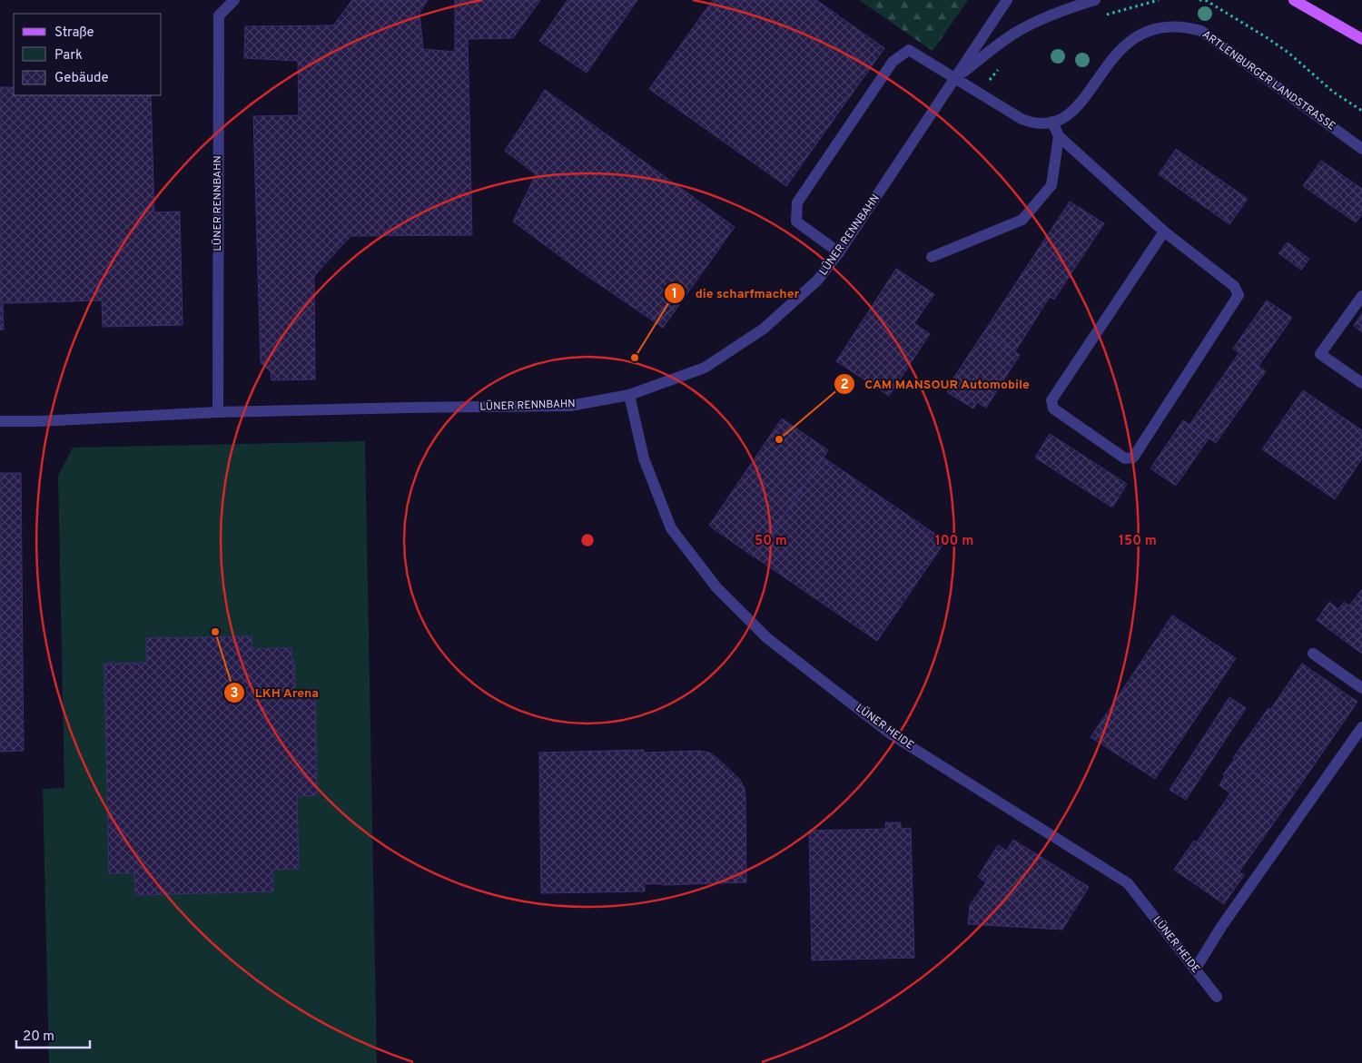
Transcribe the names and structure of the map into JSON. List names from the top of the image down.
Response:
{
  "streets": {
    "street": ["ARTLENBURGER LANDSTRASSE", "LÜNER RENNBAHN", "LÜNER HEIDE"]
  },
  "crossings": [
    ["ARTLENBURGER LANDSTRASSE", "LÜNER RENNBAHN"],
    ["LÜNER RENNBAHN", "LÜNER HEIDE"]
  ],
  "places": ["die scharfmacher", "CAM MANSOUR Automobile", "LKH Arena"],
  "legend": ["Straße", "Park", "Gebäude"],
  "scale_bar": "20 m",
  "rings": ["50 m", "100 m", "150 m"]
}
